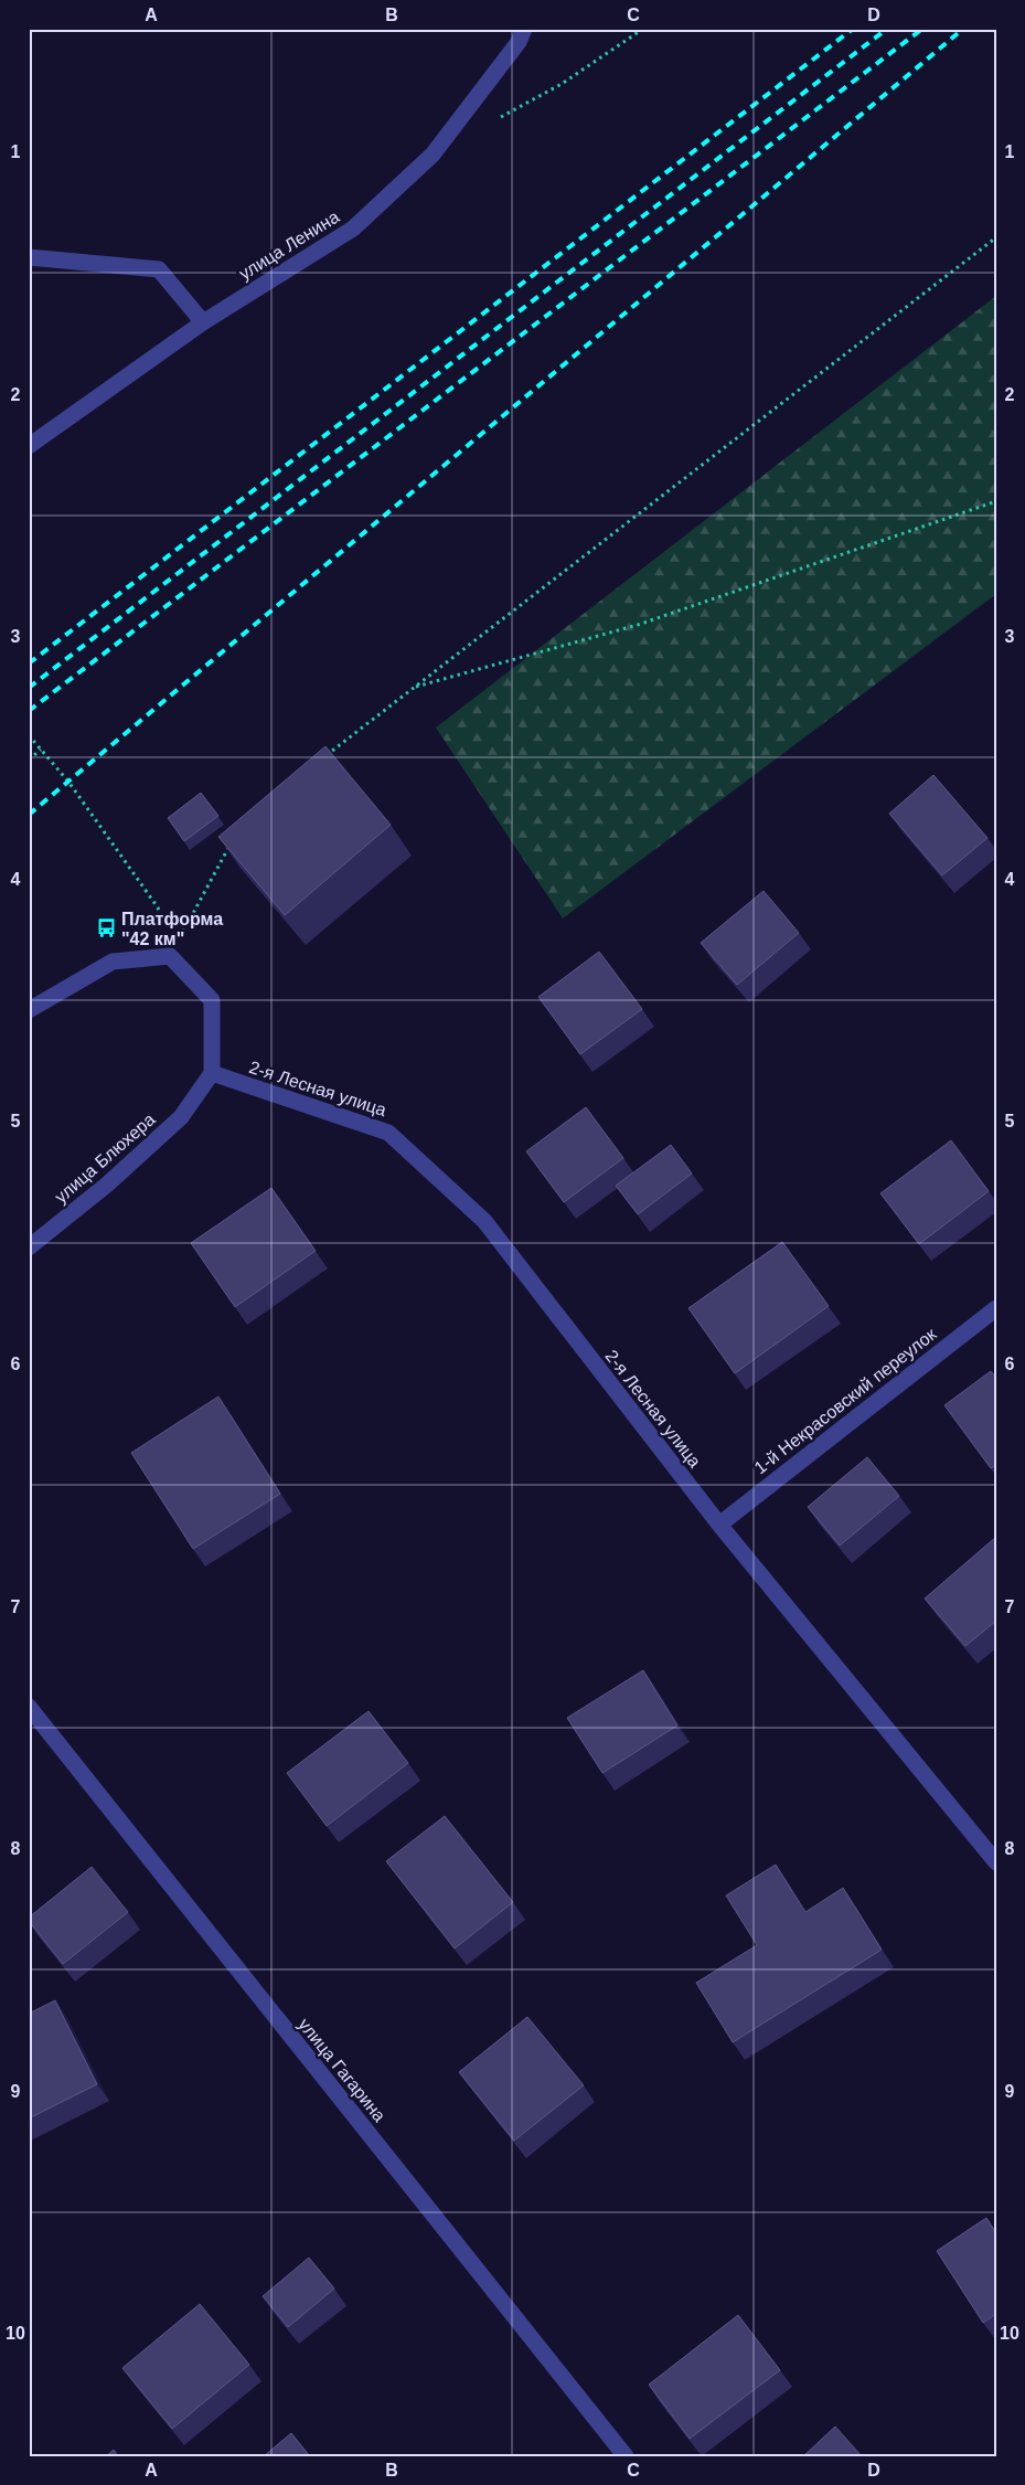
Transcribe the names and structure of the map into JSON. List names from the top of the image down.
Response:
{
  "streets": {
    "street": [
      "улица Ленина",
      "2-я Лесная улица",
      "улица Блюхера",
      "1-й Некрасовский переулок",
      "улица Гагарина"
    ]
  },
  "crossings": [
    ["2-я Лесная улица", "улица Блюхера"],
    ["2-я Лесная улица", "1-й Некрасовский переулок"]
  ],
  "places": {
    "bus stop": ["Платформа \"42 км\""]
  },
  "grid": {
    "columns": [
      "A",
      "B",
      "C",
      "D"
    ],
    "rows": [
      "1",
      "2",
      "3",
      "4",
      "5",
      "6",
      "7",
      "8",
      "9",
      "10"
    ]
  }
}
